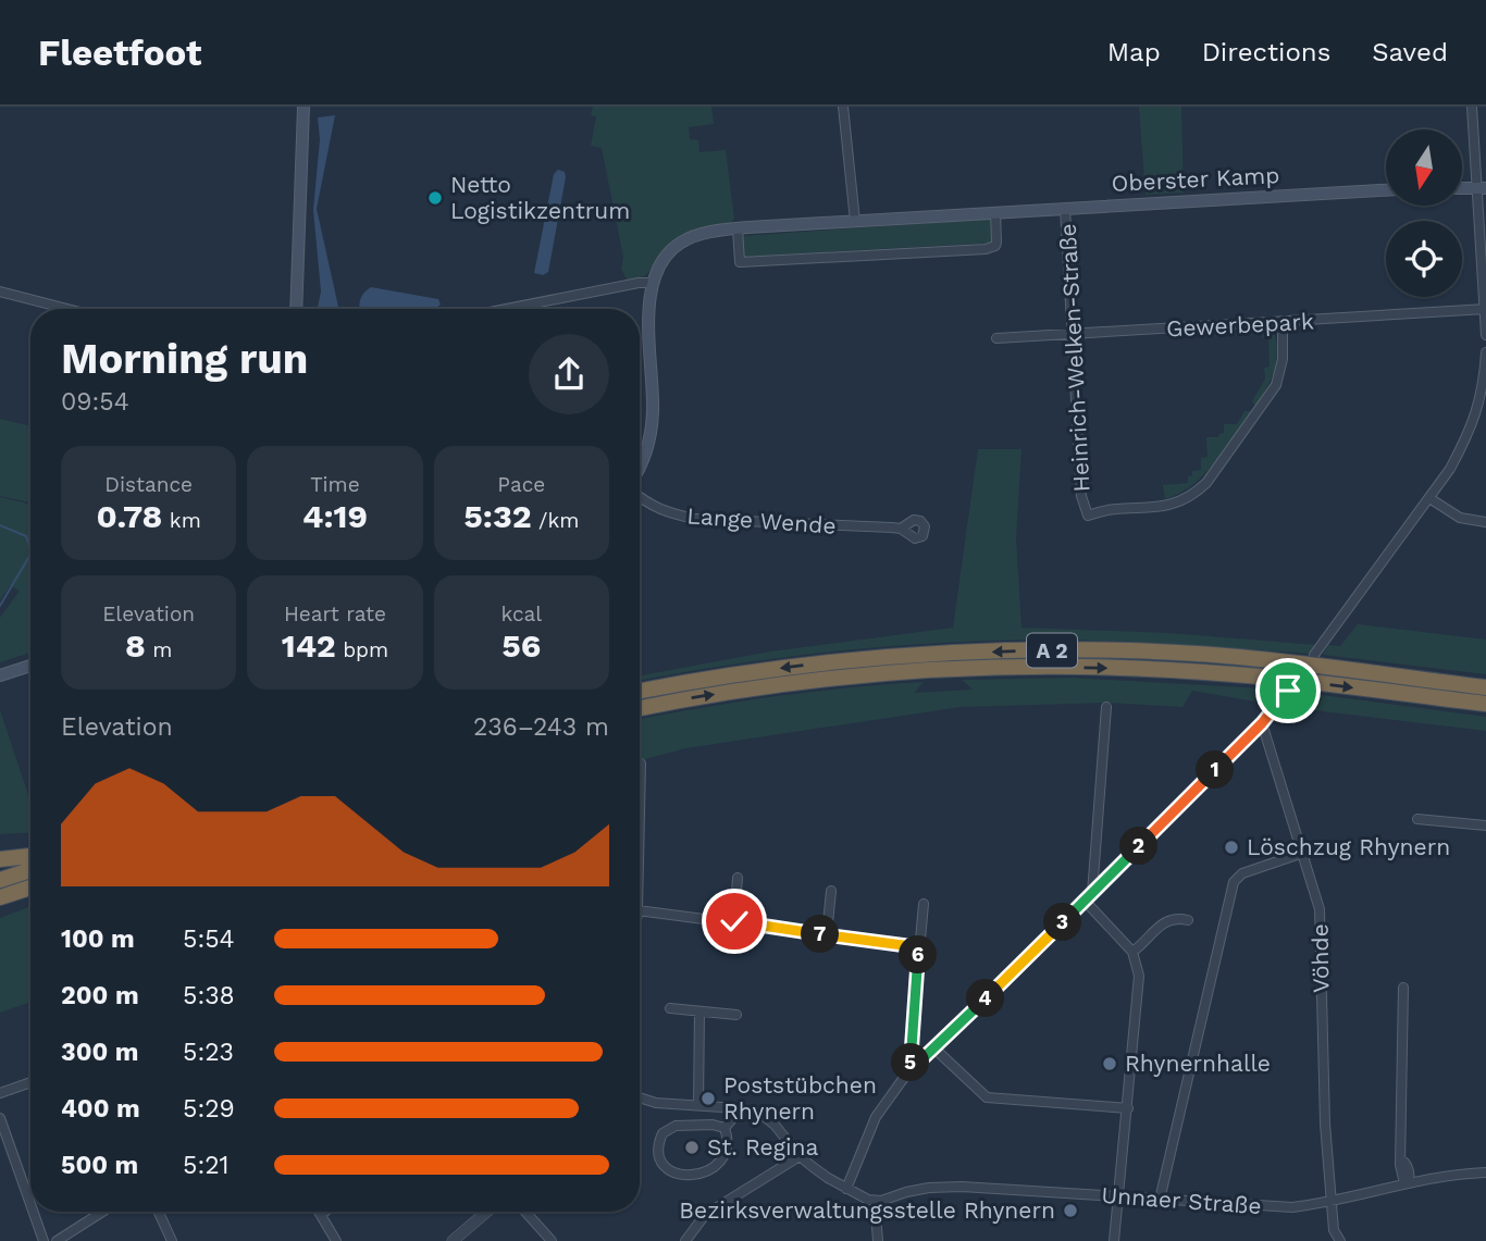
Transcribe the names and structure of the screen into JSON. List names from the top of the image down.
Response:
{
  "streets": {
    "highway": ["A 2"],
    "main road": ["Oberster Kamp"],
    "street": [
      "Gewerbepark",
      "Heinrich-Welken-Straße",
      "Lange Wende",
      "Vöhde",
      "Unnaer Straße"
    ]
  },
  "crossings": [
    ["Oberster Kamp", "Heinrich-Welken-Straße"],
    ["Gewerbepark", "Heinrich-Welken-Straße"],
    ["Vöhde", "Unnaer Straße"]
  ],
  "places": [
    "Netto Logistikzentrum",
    "Löschzug Rhynern",
    "Rhynernhalle",
    "Poststübchen Rhynern",
    "St. Regina",
    "Bezirksverwaltungsstelle Rhynern"
  ],
  "north": "bottom",
  "page": {
    "header": "Fleetfoot",
    "nav": ["Map", "Directions", "Saved"],
    "heading": ["Morning run", "09:54"],
    "stats": [
      ["Distance", "0.78 km"],
      ["Time", "4:19"],
      ["Pace", "5:32 /km"],
      ["Elevation", "8 m"],
      ["Heart rate", "142 bpm"],
      ["kcal", "56"]
    ],
    "chart": ["Elevation", "236–243 m"],
    "pins": [
      "1",
      "2",
      "3",
      "7",
      "6",
      "4",
      "5"
    ],
    "list": [
      {
        "name": "100 m",
        "note": "5:54"
      },
      {
        "name": "200 m",
        "note": "5:38"
      },
      {
        "name": "300 m",
        "note": "5:23"
      },
      {
        "name": "400 m",
        "note": "5:29"
      },
      {
        "name": "500 m",
        "note": "5:21"
      }
    ]
  }
}
